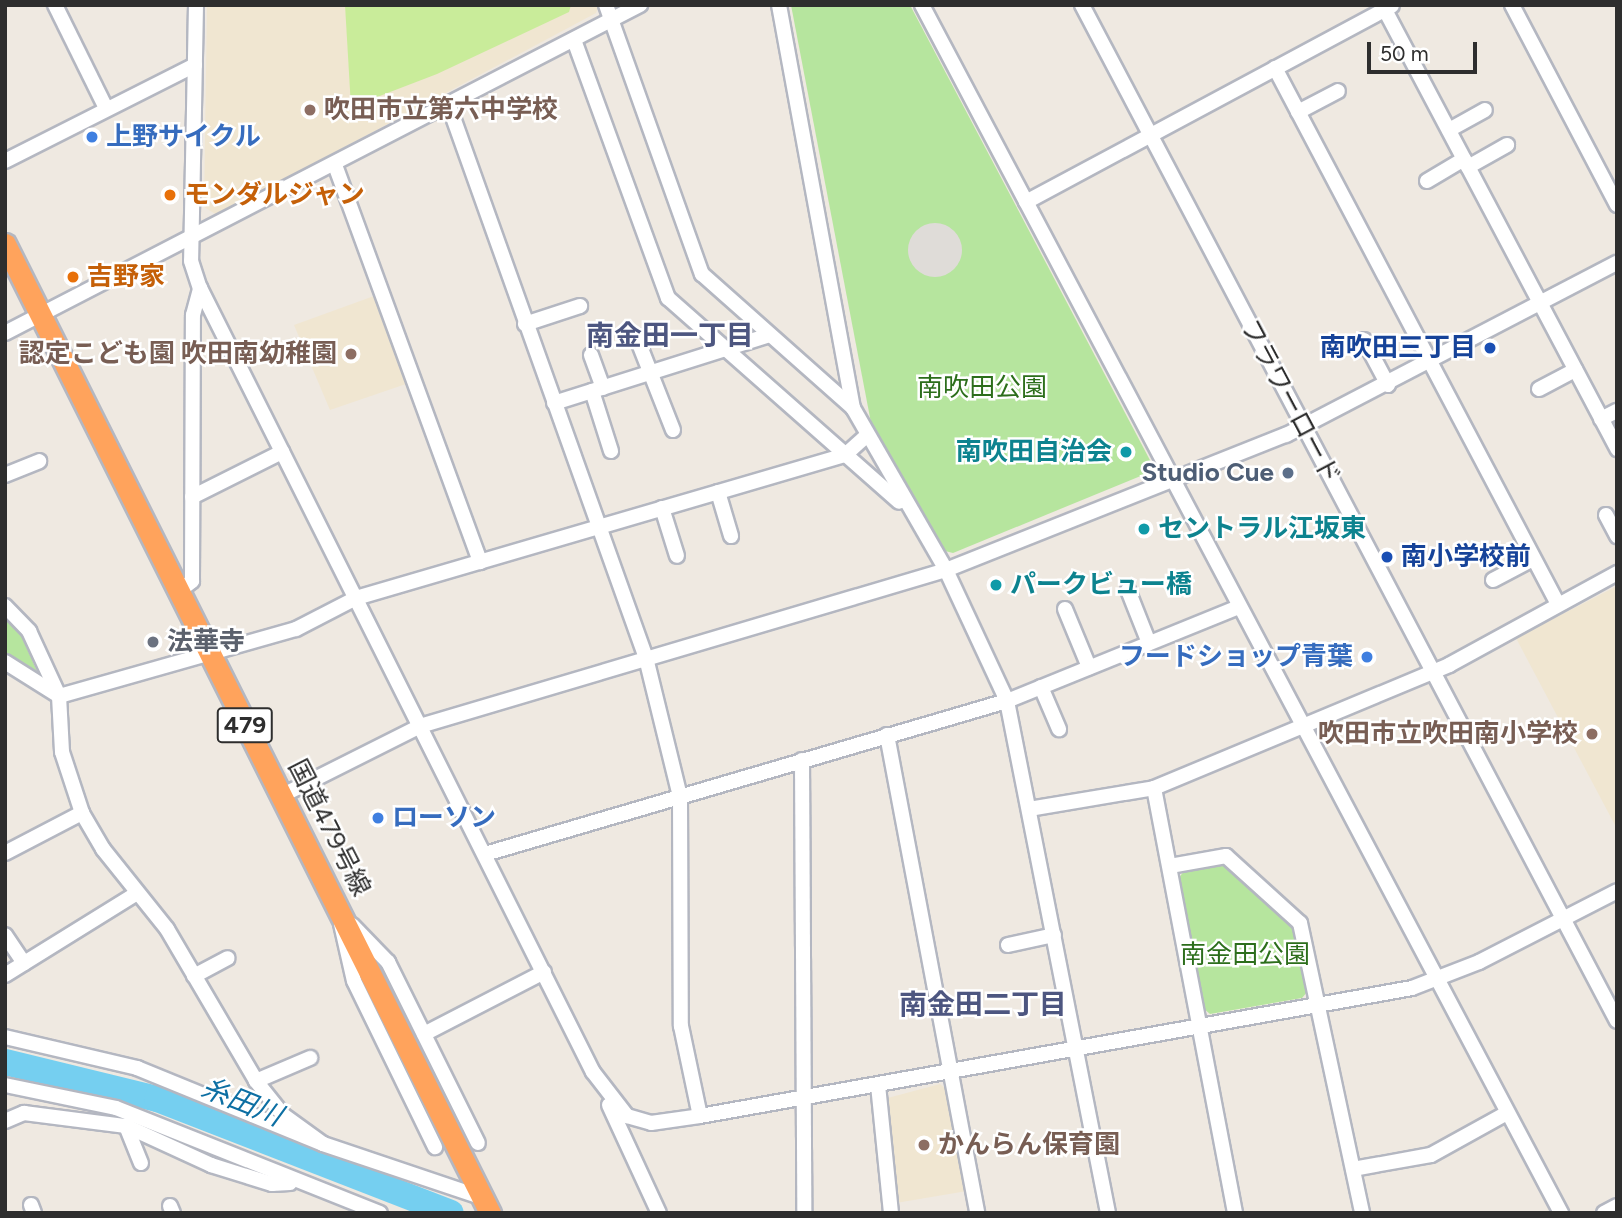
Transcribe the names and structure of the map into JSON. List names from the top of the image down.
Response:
{
  "streets": {
    "highway": ["479", "国道479号線"],
    "street": ["フラワーロード"]
  },
  "districts": ["南金田一丁目", "南金田二丁目"],
  "water": ["糸田川"],
  "parks": ["南吹田公園", "南金田公園"],
  "places": [
    "吹田市立第六中学校",
    "上野サイクル",
    "モンダルジャン",
    "吉野家",
    "南吹田三丁目",
    "認定こども園 吹田南幼稚園",
    "南吹田自治会",
    "Studio Cue",
    "セントラル江坂東",
    "南小学校前",
    "パークビュー橋",
    "法華寺",
    "フードショップ青葉",
    "吹田市立吹田南小学校",
    "ローソン",
    "かんらん保育園"
  ],
  "scale_bar": "50 m"
}
